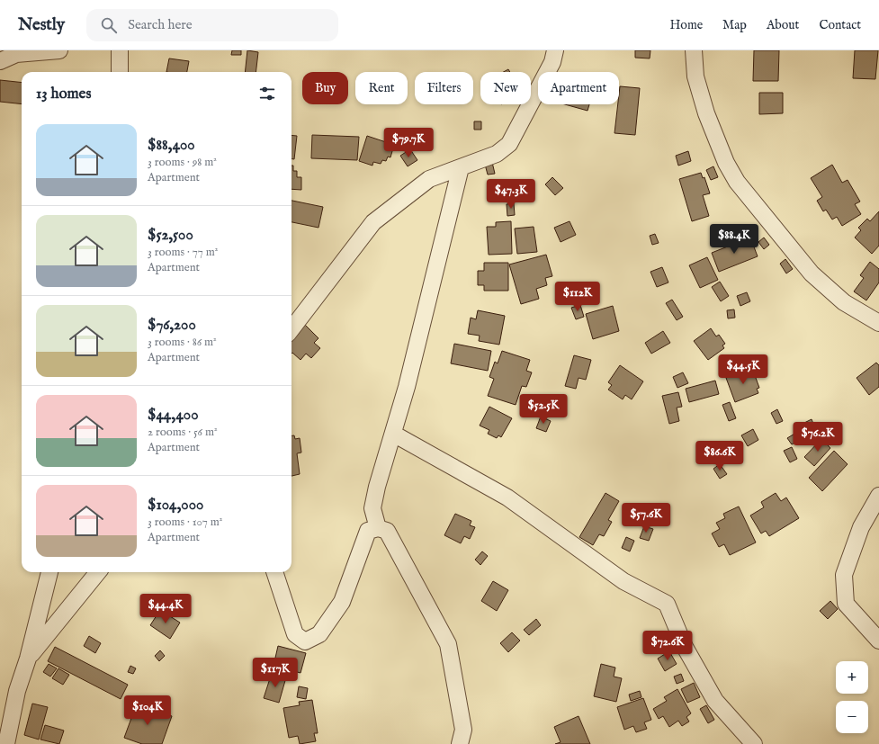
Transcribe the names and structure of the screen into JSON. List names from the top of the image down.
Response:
{
  "page": {
    "header": "Nestly",
    "search": "Search here",
    "nav": [
      "Home",
      "Map",
      "About",
      "Contact"
    ],
    "chip": [
      "Buy",
      "Rent",
      "Filters",
      "New",
      "Apartment"
    ],
    "heading": "13 homes",
    "list": [
      {
        "name": "$88,400",
        "note": "3 rooms · 98 m² · Apartment"
      },
      {
        "name": "$52,500",
        "note": "3 rooms · 77 m² · Apartment"
      },
      {
        "name": "$76,200",
        "note": "3 rooms · 86 m² · Apartment"
      },
      {
        "name": "$44,400",
        "note": "2 rooms · 56 m² · Apartment"
      },
      {
        "name": "$104,000",
        "note": "3 rooms · 107 m² · Apartment"
      }
    ],
    "price": [
      "$79.7K",
      "$47.3K",
      "$88.4K",
      "$112K",
      "$44.5K",
      "$52.5K",
      "$76.2K",
      "$86.6K",
      "$57.6K",
      "$44.4K",
      "$72.6K",
      "$117K",
      "$104K"
    ],
    "map_buttons": ["+", "−"]
  }
}
